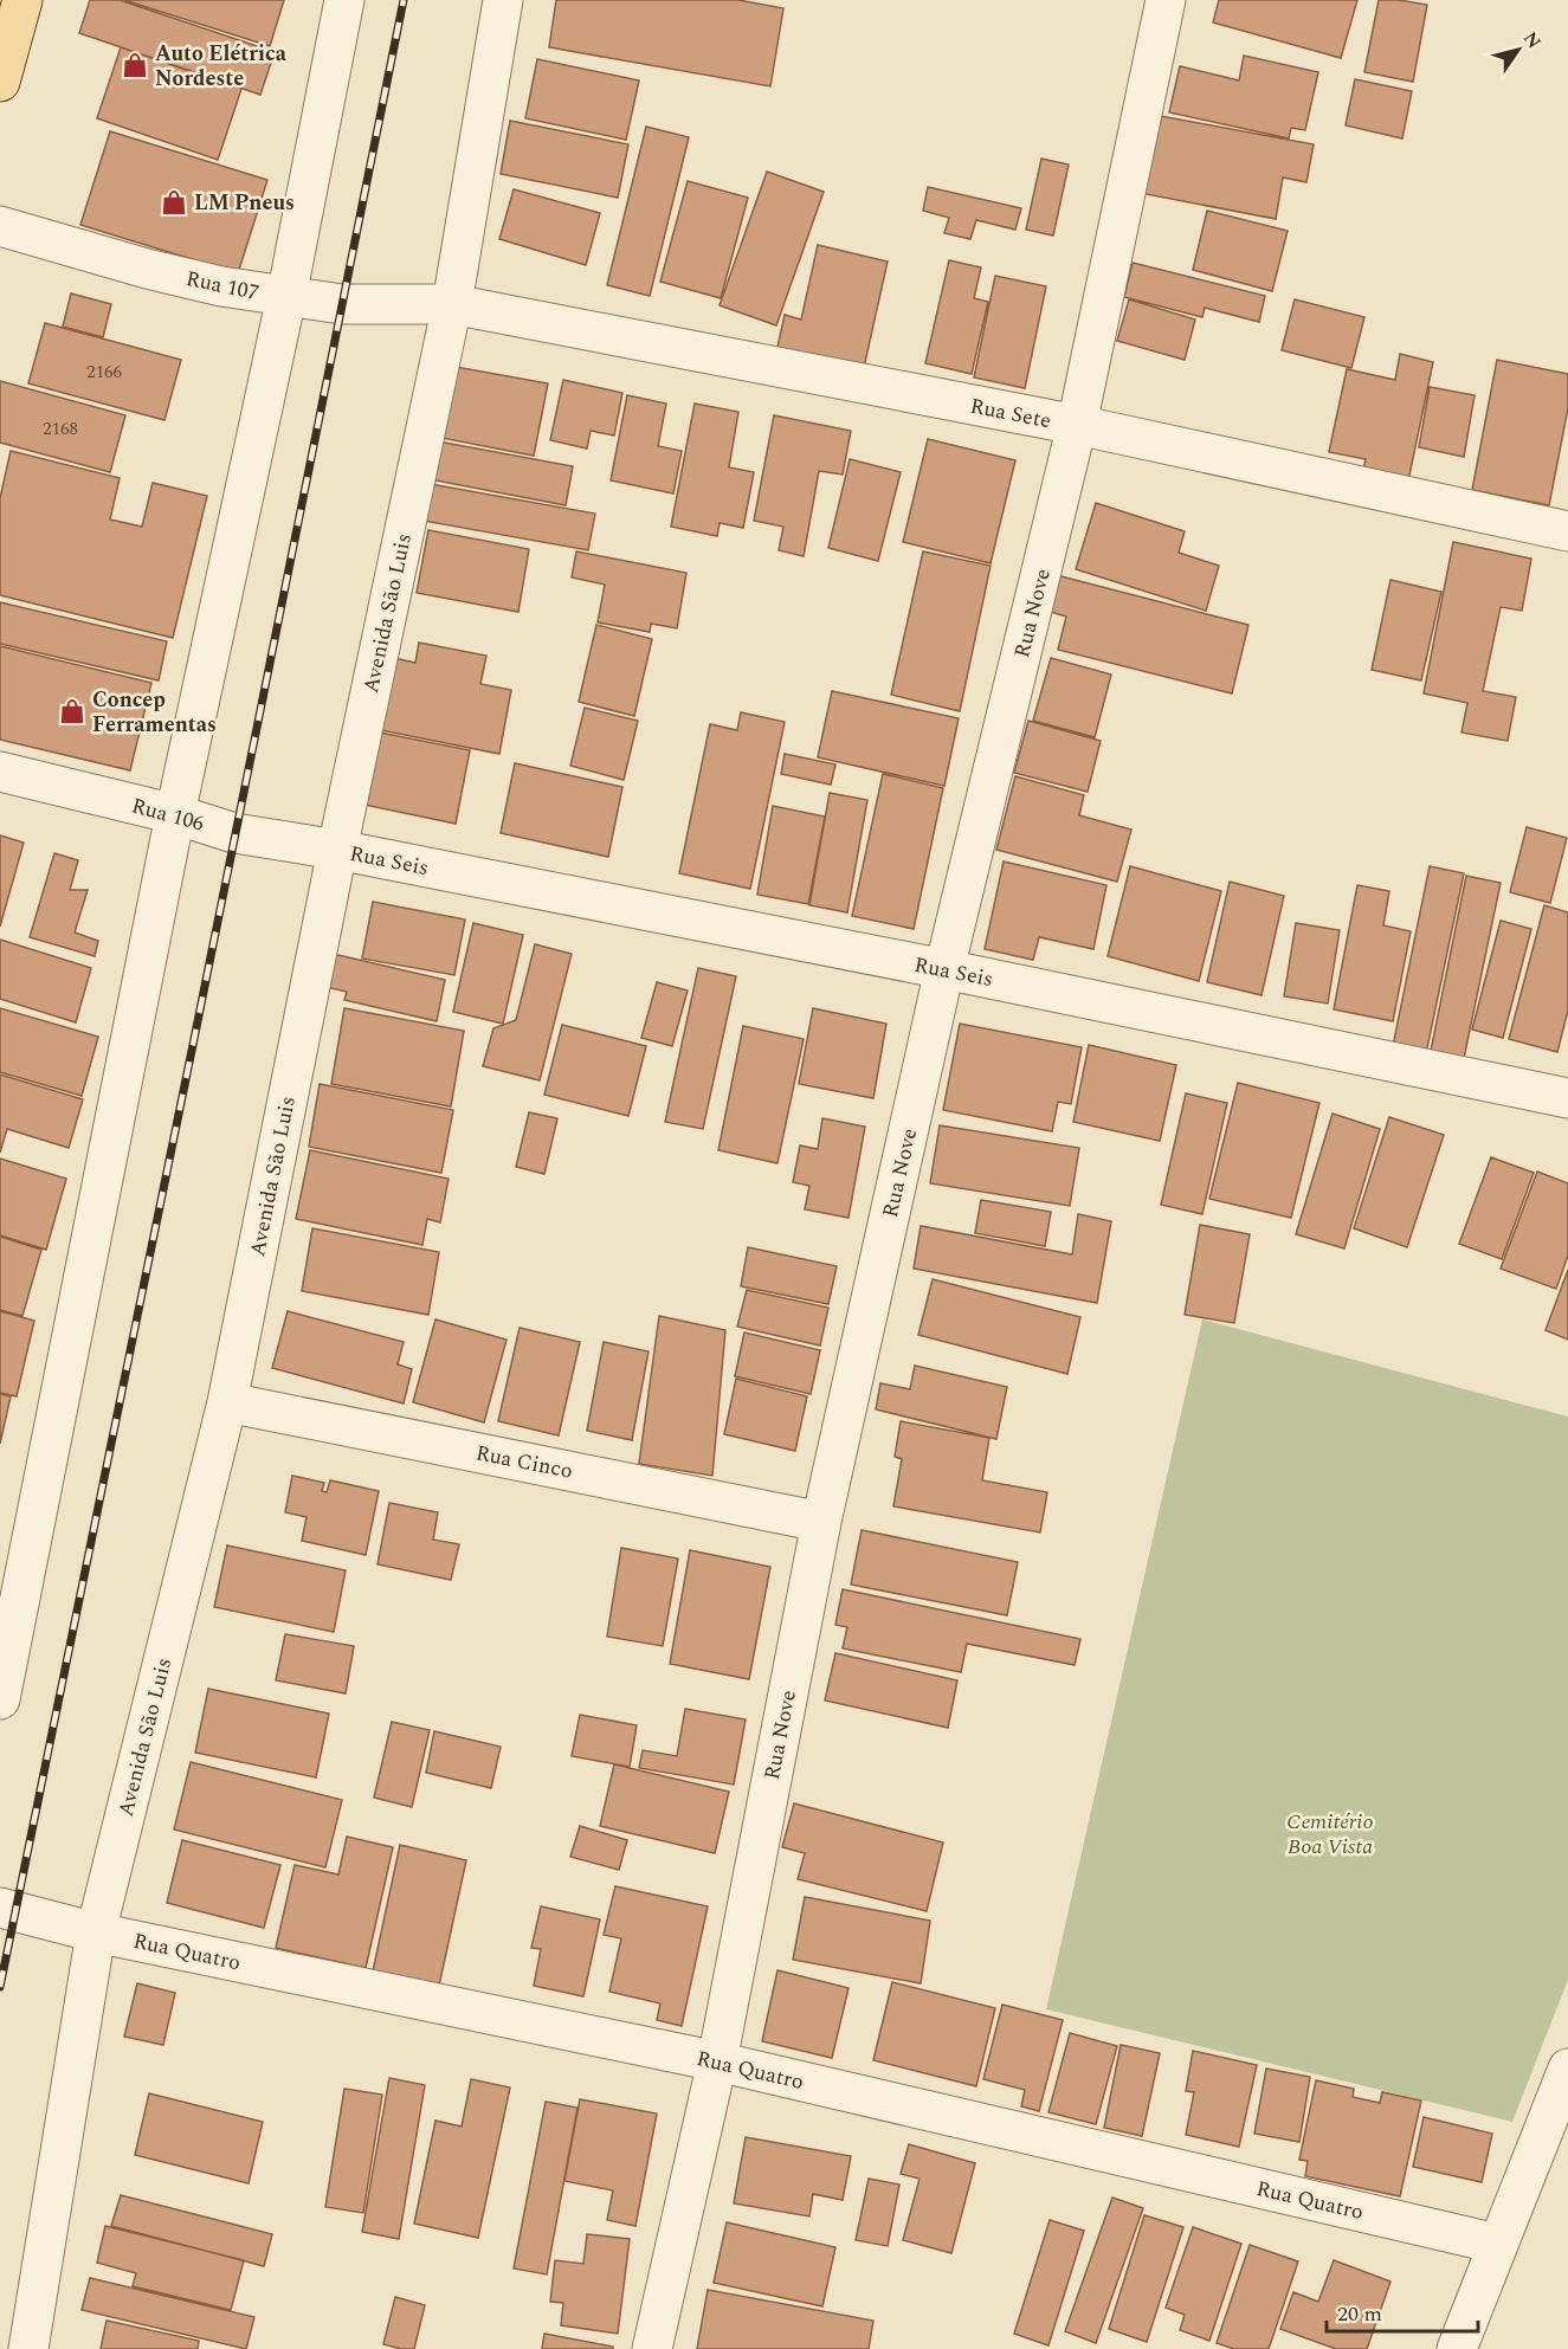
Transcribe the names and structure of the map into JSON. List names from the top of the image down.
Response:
{
  "streets": {
    "street": [
      "Rua 107",
      "Rua Sete",
      "Avenida São Luis",
      "Rua Nove",
      "Rua 106",
      "Rua Seis",
      "Rua Cinco",
      "Rua Quatro"
    ]
  },
  "crossings": [
    ["Rua 107", "Rua Sete"],
    ["Rua 107", "Avenida São Luis"],
    ["Rua Sete", "Avenida São Luis"],
    ["Rua Sete", "Rua Nove"],
    ["Avenida São Luis", "Rua 106"],
    ["Avenida São Luis", "Rua Seis"],
    ["Avenida São Luis", "Rua Cinco"],
    ["Avenida São Luis", "Rua Quatro"],
    ["Rua Nove", "Rua Seis"],
    ["Rua Nove", "Rua Cinco"],
    ["Rua Nove", "Rua Quatro"],
    ["Rua 106", "Rua Seis"]
  ],
  "parks": ["Cemitério Boa Vista"],
  "places": {
    "shop": ["Auto Elétrica Nordeste", "LM Pneus", "Concep Ferramentas"]
  },
  "house_numbers": ["2166", "2168"],
  "scale_bar": "20 m",
  "north": "top right"
}
